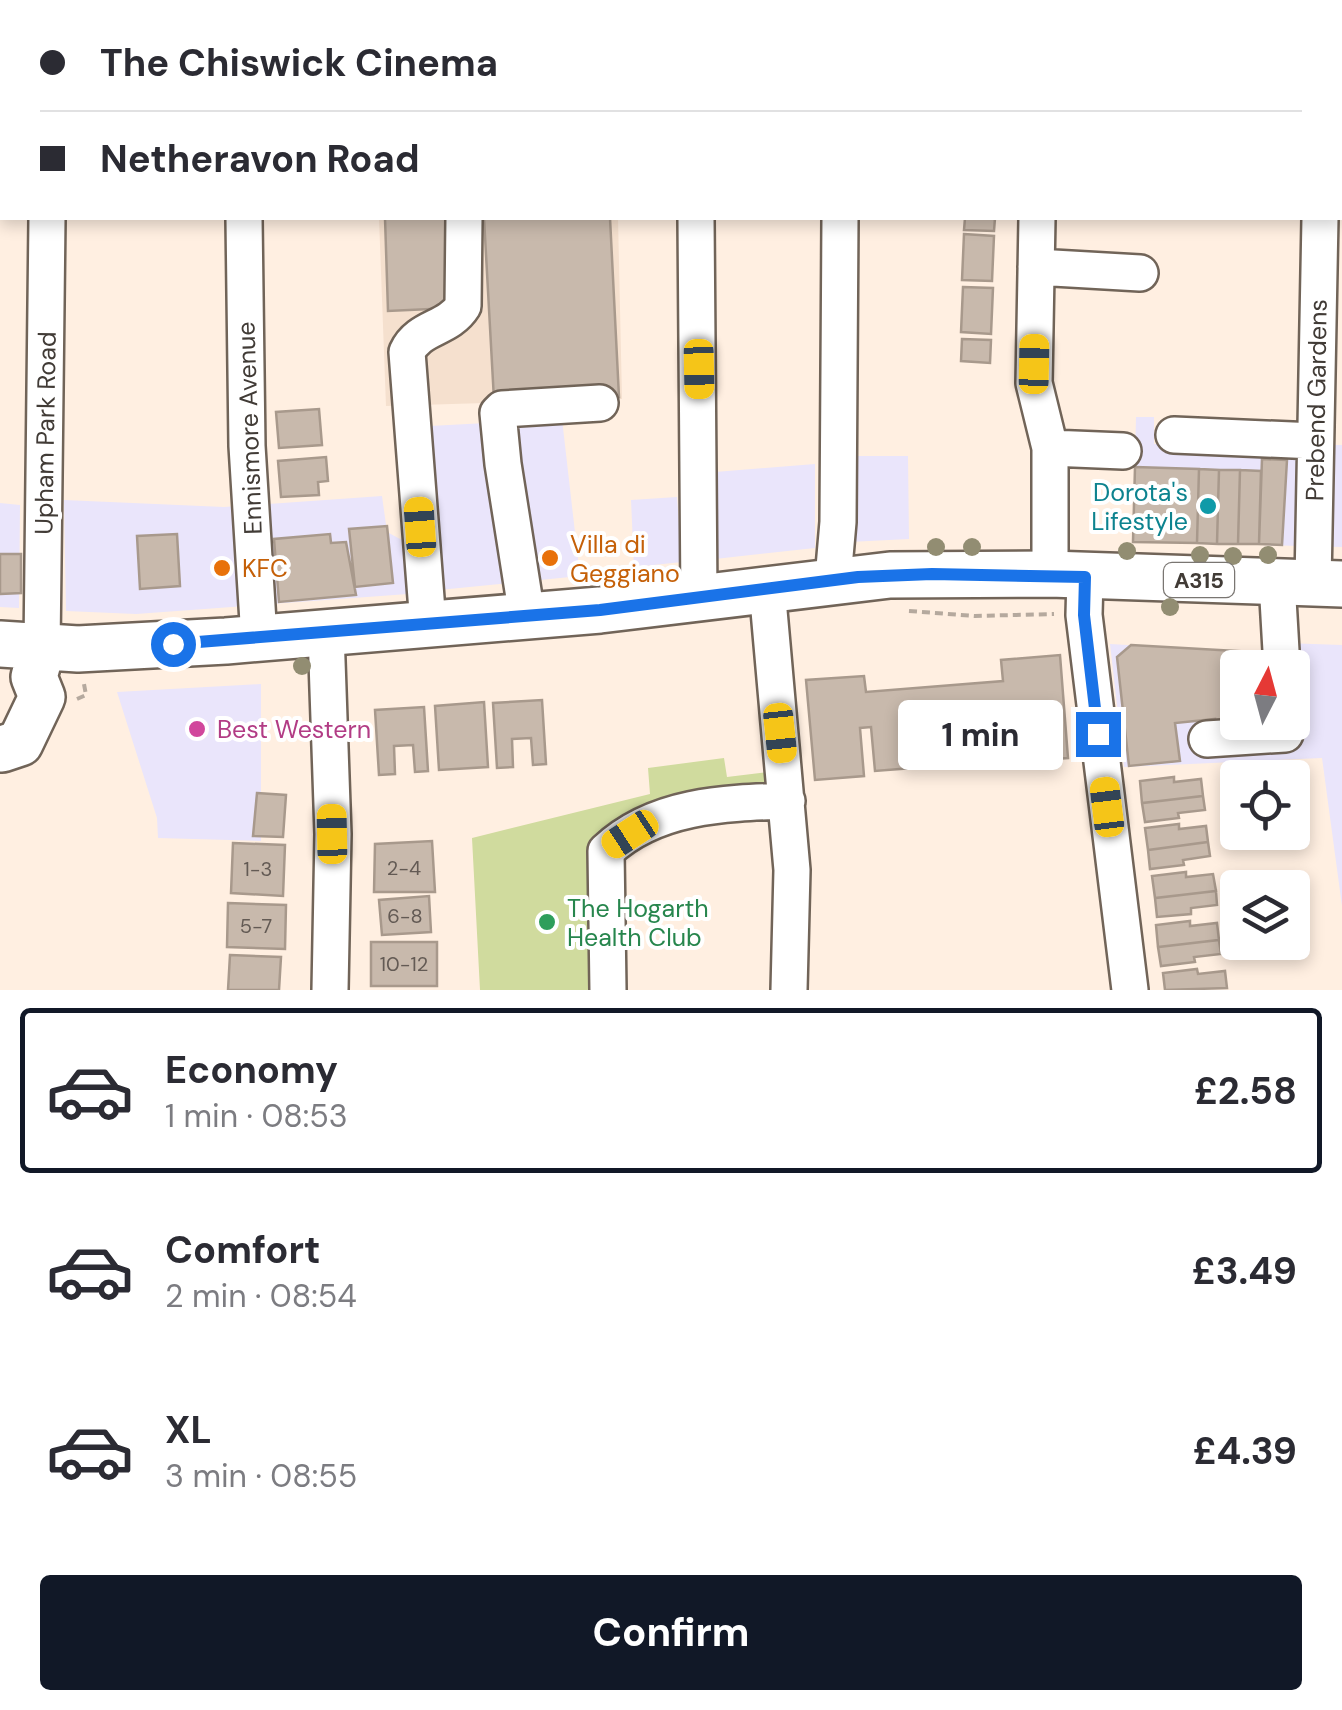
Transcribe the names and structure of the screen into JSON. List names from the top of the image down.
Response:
{
  "streets": {
    "main road": ["A315"],
    "street": ["Prebend Gardens", "Ennismore Avenue", "Upham Park Road"]
  },
  "crossings": [
    ["Prebend Gardens", "A315"],
    ["Ennismore Avenue", "A315"],
    ["Upham Park Road", "A315"]
  ],
  "places": [
    "Dorota's Lifestyle",
    "Villa di Geggiano",
    "KFC",
    "Best Western",
    "The Hogarth Health Club"
  ],
  "house_numbers": [
    "2-4",
    "1-3",
    "6-8",
    "5-7",
    "10-12"
  ],
  "north": "top",
  "page": {
    "banner": ["The Chiswick Cinema", "Netheravon Road"],
    "bubble": "1 min",
    "list": [
      {
        "name": "Economy",
        "note": "1 min · 08:53",
        "value": "£2.58"
      },
      {
        "name": "Comfort",
        "note": "2 min · 08:54",
        "value": "£3.49"
      },
      {
        "name": "XL",
        "note": "3 min · 08:55",
        "value": "£4.39"
      }
    ],
    "buttons": "Confirm"
  }
}
